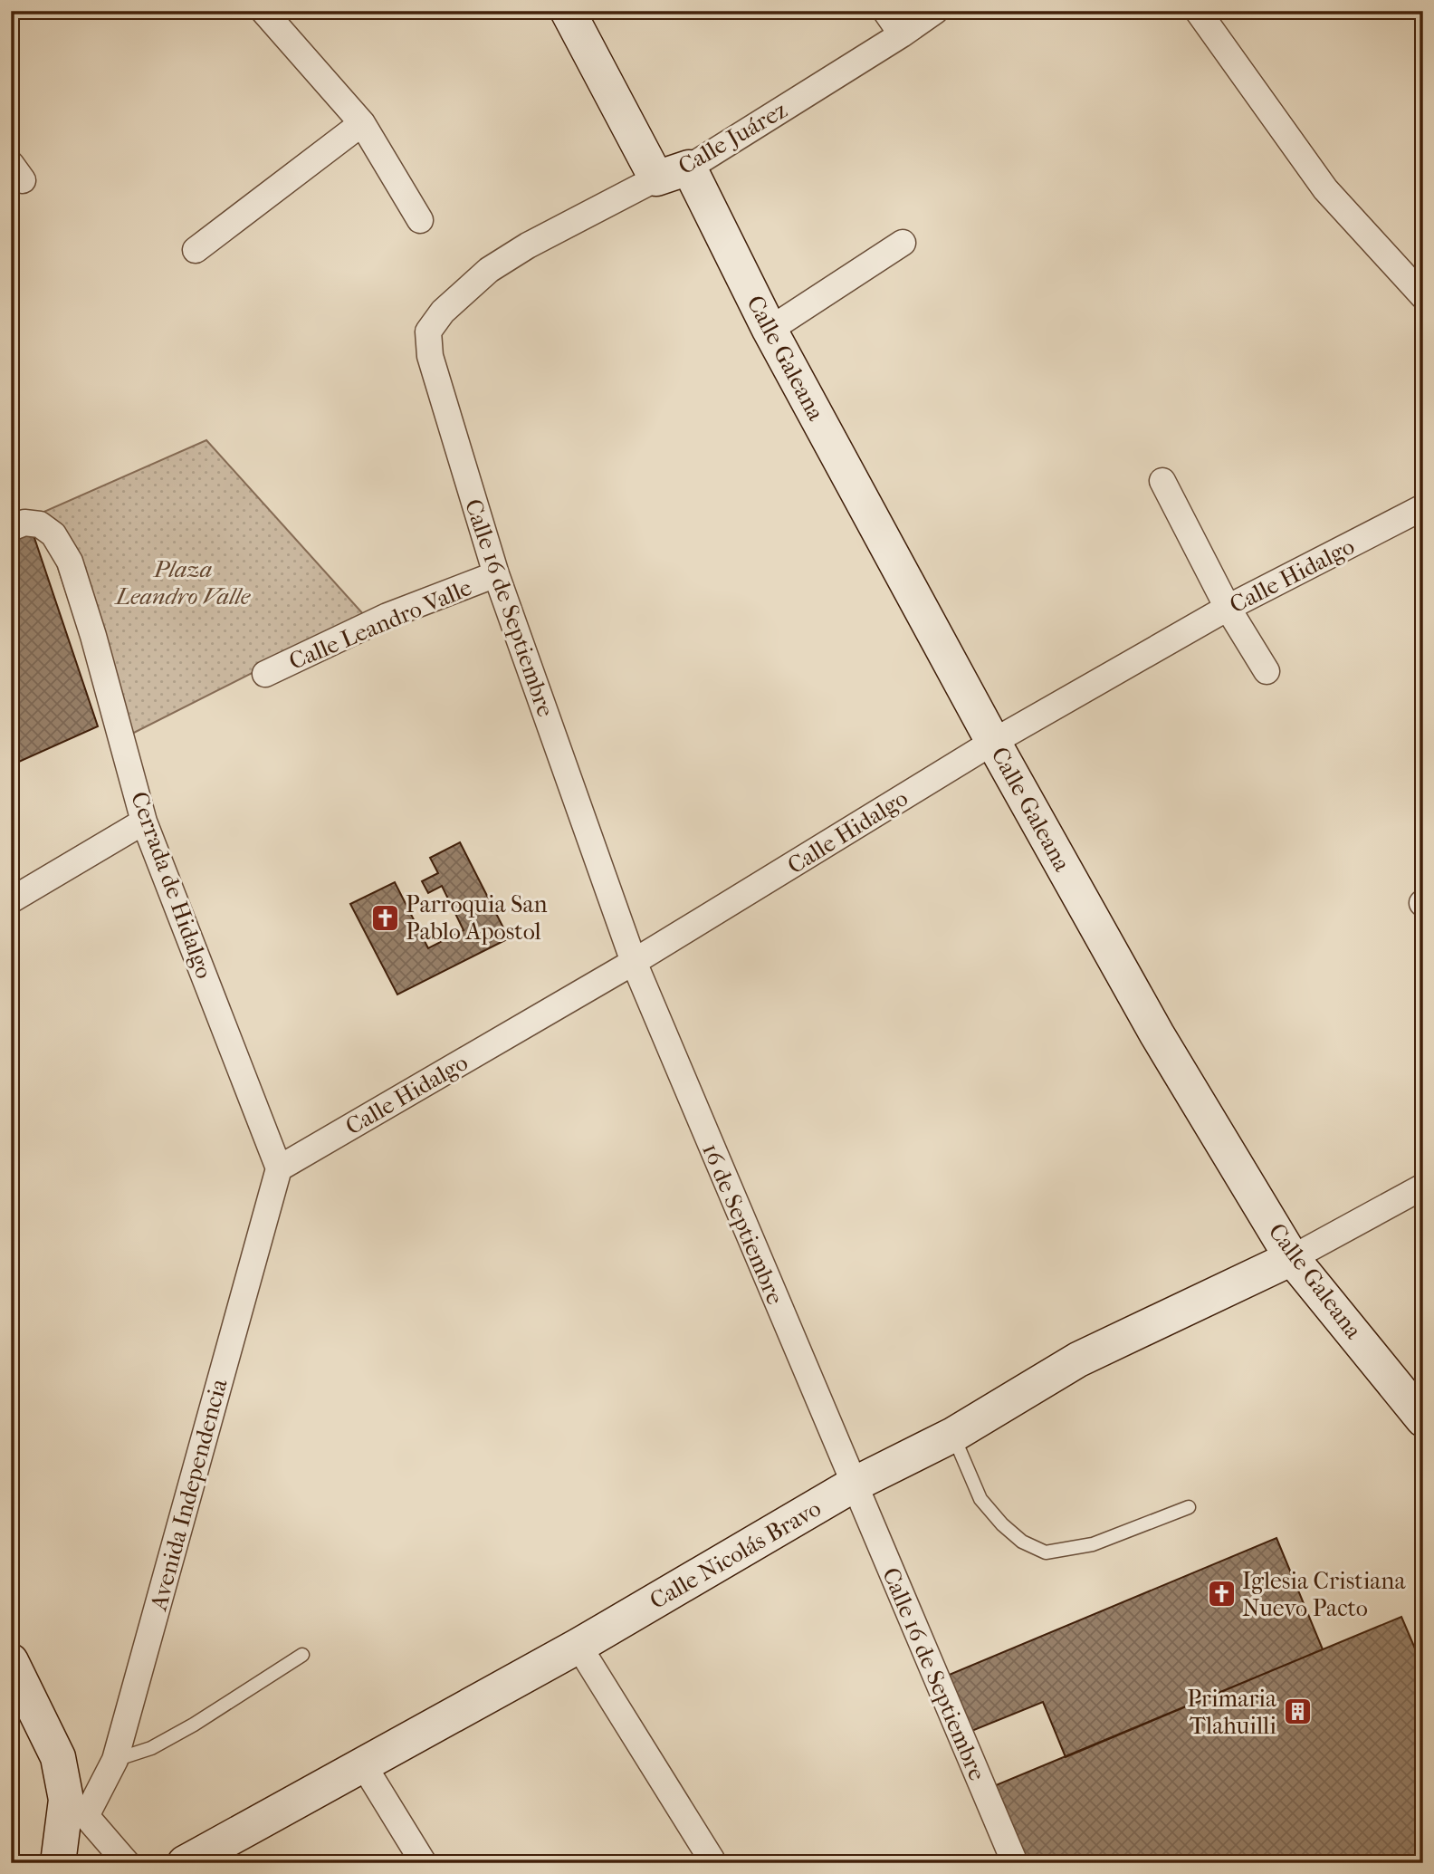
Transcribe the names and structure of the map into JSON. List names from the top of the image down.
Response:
{
  "streets": {
    "main road": ["Calle Galeana", "Avenida Independencia", "Calle Nicolás Bravo"],
    "street": [
      "Calle Juárez",
      "Calle Hidalgo",
      "Calle 16 de Septiembre",
      "Calle Leandro Valle",
      "Cerrada de Hidalgo",
      "16 de Septiembre"
    ]
  },
  "crossings": [
    ["Calle Juárez", "Calle Galeana"],
    ["Calle Juárez", "Calle 16 de Septiembre"],
    ["Calle Galeana", "Calle Hidalgo"],
    ["Calle Galeana", "Calle Nicolás Bravo"],
    ["Calle Hidalgo", "Calle 16 de Septiembre"],
    ["Calle Hidalgo", "Cerrada de Hidalgo"],
    ["Calle Hidalgo", "16 de Septiembre"],
    ["Calle Hidalgo", "Avenida Independencia"],
    ["Calle 16 de Septiembre", "Calle Leandro Valle"],
    ["Calle 16 de Septiembre", "16 de Septiembre"],
    ["Calle 16 de Septiembre", "Calle Nicolás Bravo"],
    ["Cerrada de Hidalgo", "Avenida Independencia"],
    ["16 de Septiembre", "Calle Nicolás Bravo"]
  ],
  "parks": ["Plaza Leandro Valle"],
  "places": {
    "church": ["Parroquia San Pablo Apostol", "Iglesia Cristiana Nuevo Pacto"],
    "building": ["Primaria Tlahuilli"]
  }
}
